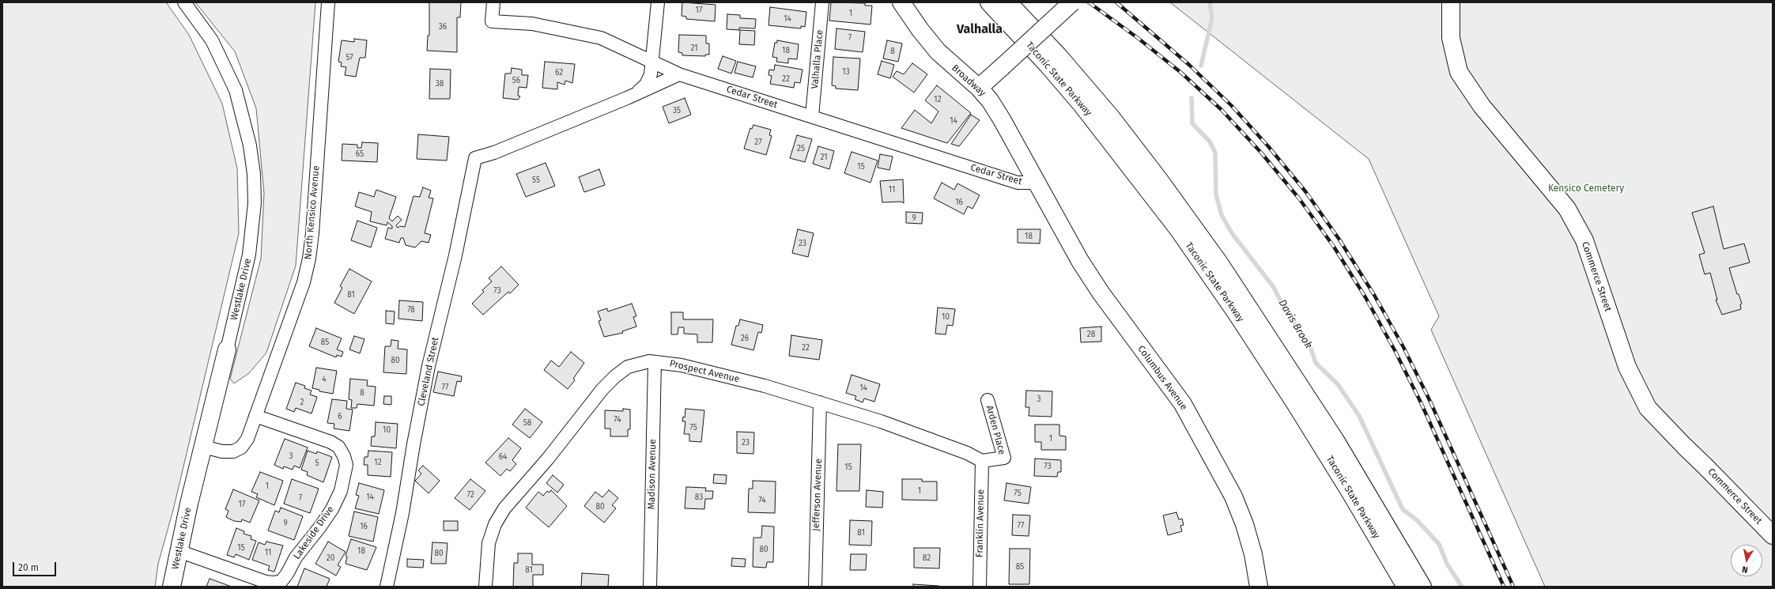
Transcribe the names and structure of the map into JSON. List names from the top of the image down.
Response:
{
  "streets": {
    "main road": [
      "Taconic State Parkway",
      "Broadway",
      "Commerce Street",
      "Westlake Drive",
      "Columbus Avenue"
    ],
    "street": [
      "Valhalla Place",
      "Cedar Street",
      "North Kensico Avenue",
      "Cleveland Street",
      "Prospect Avenue",
      "Arden Place",
      "Madison Avenue",
      "Jefferson Avenue",
      "Franklin Avenue",
      "Lakeside Drive"
    ]
  },
  "crossings": [
    ["Valhalla Place", "Cedar Street"],
    ["Broadway", "Cedar Street"],
    ["Broadway", "Columbus Avenue"],
    ["Cedar Street", "Columbus Avenue"],
    ["North Kensico Avenue", "Westlake Drive"],
    ["North Kensico Avenue", "Lakeside Drive"],
    ["Westlake Drive", "Lakeside Drive"],
    ["Prospect Avenue", "Arden Place"],
    ["Prospect Avenue", "Madison Avenue"],
    ["Prospect Avenue", "Jefferson Avenue"],
    ["Prospect Avenue", "Franklin Avenue"],
    ["Arden Place", "Franklin Avenue"]
  ],
  "districts": ["Valhalla"],
  "water": ["Davis Brook"],
  "parks": ["Kensico Cemetery"],
  "house_numbers": [
    "17",
    "1",
    "14",
    "36",
    "7",
    "21",
    "18",
    "8",
    "57",
    "13",
    "62",
    "22",
    "56",
    "38",
    "12",
    "35",
    "14",
    "27",
    "25",
    "65",
    "21",
    "15",
    "55",
    "11",
    "16",
    "9",
    "18",
    "23",
    "73",
    "81",
    "78",
    "10",
    "28",
    "26",
    "85",
    "22",
    "80",
    "4",
    "77",
    "14",
    "8",
    "3",
    "2",
    "6",
    "74",
    "58",
    "75",
    "10",
    "1",
    "23",
    "3",
    "64",
    "12",
    "5",
    "73",
    "15",
    "1",
    "1",
    "75",
    "72",
    "14",
    "83",
    "7",
    "74",
    "17",
    "80",
    "9",
    "77",
    "16",
    "81",
    "15",
    "80",
    "18",
    "11",
    "80",
    "20",
    "82",
    "85",
    "81"
  ],
  "scale_bar": "20 m",
  "north": "bottom"
}
